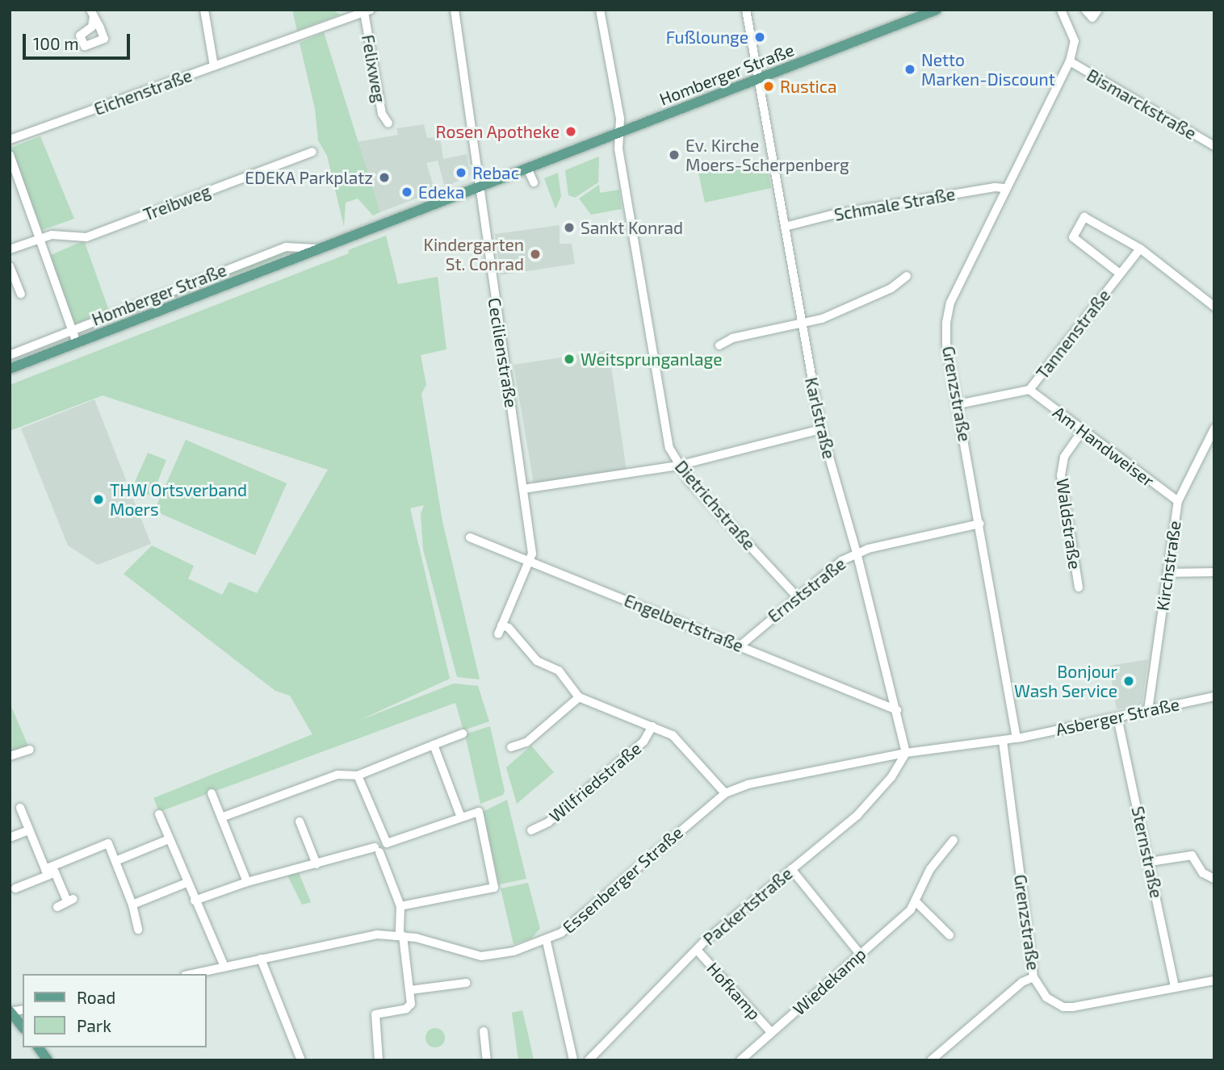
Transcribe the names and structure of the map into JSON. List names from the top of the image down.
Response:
{
  "streets": {
    "main road": ["Homberger Straße"],
    "street": [
      "Felixweg",
      "Eichenstraße",
      "Bismarckstraße",
      "Treibweg",
      "Schmale Straße",
      "Tannenstraße",
      "Cecilienstraße",
      "Grenzstraße",
      "Karlstraße",
      "Am Handweiser",
      "Dietrichstraße",
      "Waldstraße",
      "Kirchstraße",
      "Ernststraße",
      "Engelbertstraße",
      "Asberger Straße",
      "Wilfriedstraße",
      "Sternstraße",
      "Essenberger Straße",
      "Packertstraße",
      "Wiedekamp",
      "Hofkamp"
    ]
  },
  "crossings": [
    ["Felixweg", "Eichenstraße"],
    ["Homberger Straße", "Cecilienstraße"],
    ["Homberger Straße", "Karlstraße"],
    ["Homberger Straße", "Dietrichstraße"],
    ["Bismarckstraße", "Grenzstraße"],
    ["Schmale Straße", "Grenzstraße"],
    ["Schmale Straße", "Karlstraße"],
    ["Tannenstraße", "Grenzstraße"],
    ["Tannenstraße", "Am Handweiser"],
    ["Cecilienstraße", "Engelbertstraße"],
    ["Grenzstraße", "Ernststraße"],
    ["Grenzstraße", "Asberger Straße"],
    ["Grenzstraße", "Sternstraße"],
    ["Grenzstraße", "Essenberger Straße"],
    ["Karlstraße", "Ernststraße"],
    ["Karlstraße", "Engelbertstraße"],
    ["Karlstraße", "Essenberger Straße"],
    ["Karlstraße", "Packertstraße"],
    ["Am Handweiser", "Waldstraße"],
    ["Am Handweiser", "Kirchstraße"],
    ["Dietrichstraße", "Ernststraße"],
    ["Kirchstraße", "Asberger Straße"],
    ["Ernststraße", "Engelbertstraße"],
    ["Asberger Straße", "Sternstraße"],
    ["Asberger Straße", "Essenberger Straße"],
    ["Essenberger Straße", "Packertstraße"],
    ["Packertstraße", "Hofkamp"],
    ["Wiedekamp", "Hofkamp"]
  ],
  "places": [
    "Fußlounge",
    "Netto Marken-Discount",
    "Rustica",
    "Rosen Apotheke",
    "Ev. Kirche Moers-Scherpenberg",
    "Rebac",
    "EDEKA Parkplatz",
    "Edeka",
    "Sankt Konrad",
    "Kindergarten St. Conrad",
    "Weitsprunganlage",
    "THW Ortsverband Moers",
    "Bonjour Wash Service"
  ],
  "legend": ["Road", "Park"],
  "scale_bar": "100 m"
}
